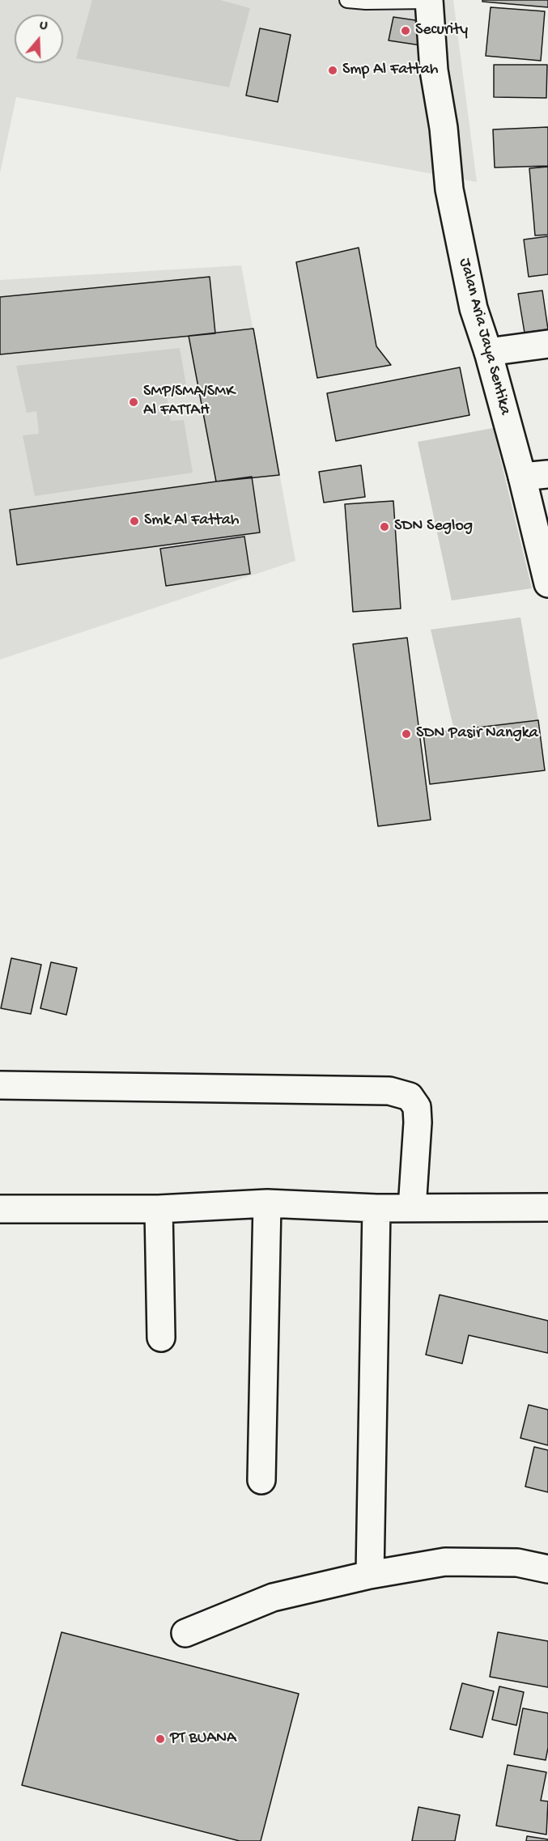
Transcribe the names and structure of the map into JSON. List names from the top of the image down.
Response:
{
  "streets": {
    "street": ["Jalan Aria Jaya Sentika"]
  },
  "places": [
    "Security",
    "Smp Al Fattah",
    "SMP/SMA/SMK Al FATTAH",
    "Smk Al Fattah",
    "SDN Seglog",
    "SDN Pasir Nangka",
    "PT BUANA"
  ],
  "north": "top"
}
